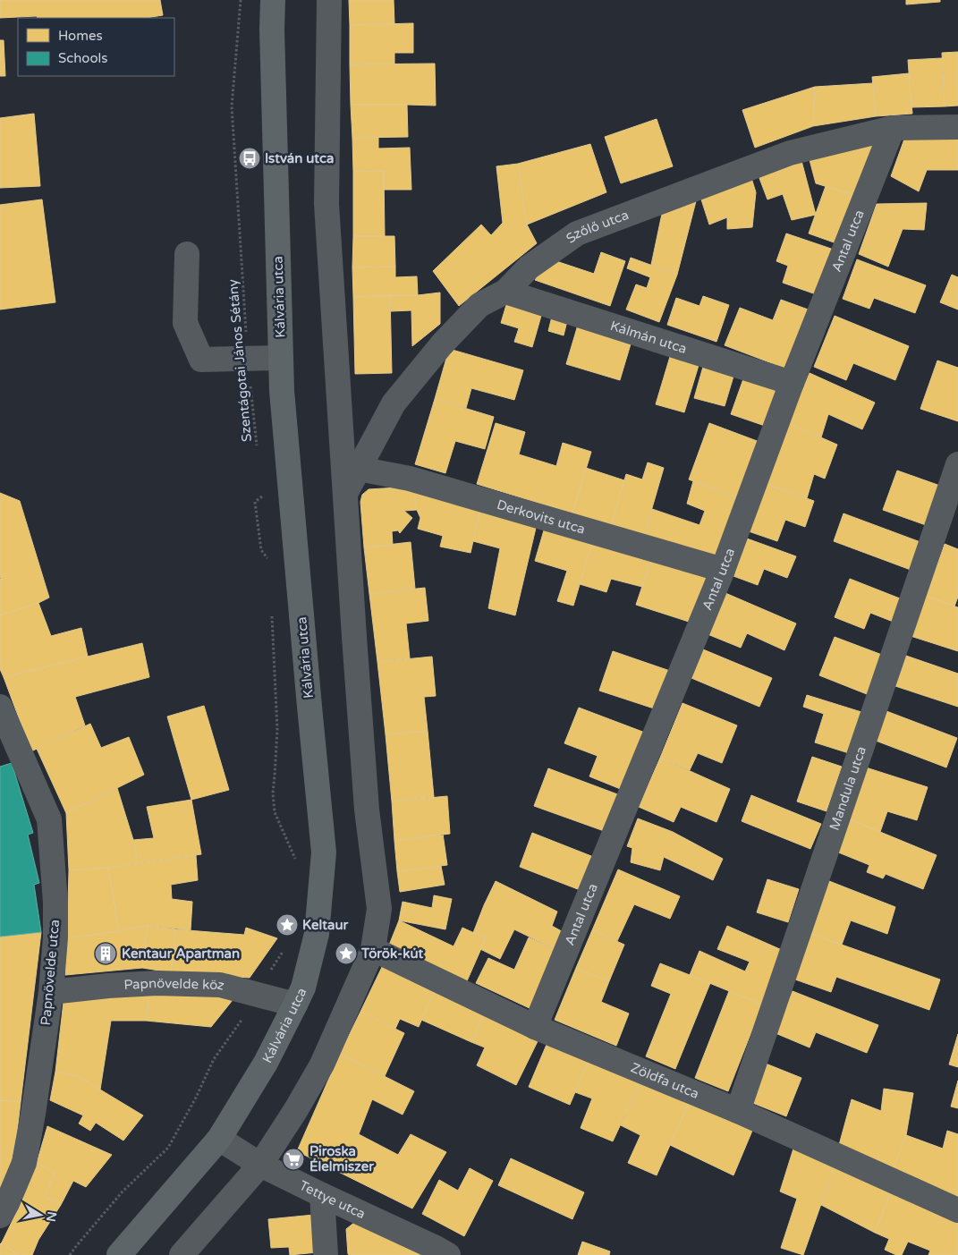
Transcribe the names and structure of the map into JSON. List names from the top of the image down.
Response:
{
  "streets": {
    "street": [
      "Szőlő utca",
      "Antal utca",
      "Kálvária utca",
      "Kálmán utca",
      "Derkovits utca",
      "Mandula utca",
      "Papnövelde utca",
      "Papnövelde köz",
      "Zöldfa utca",
      "Tettye utca"
    ],
    "path": ["Szentágotai János Sétány"]
  },
  "crossings": [
    ["Szőlő utca", "Antal utca"],
    ["Szőlő utca", "Kálmán utca"],
    ["Szőlő utca", "Derkovits utca"],
    ["Antal utca", "Kálmán utca"],
    ["Antal utca", "Derkovits utca"],
    ["Antal utca", "Zöldfa utca"],
    ["Kálvária utca", "Papnövelde köz"],
    ["Kálvária utca", "Tettye utca"],
    ["Mandula utca", "Zöldfa utca"],
    ["Papnövelde utca", "Papnövelde köz"]
  ],
  "places": {
    "bus stop": ["István utca"],
    "place": ["Keltaur", "Török-kút"],
    "building": ["Kentaur Apartman"],
    "supermarket": ["Piroska Élelmiszer"]
  },
  "legend": ["Homes", "Schools"],
  "north": "right"
}
